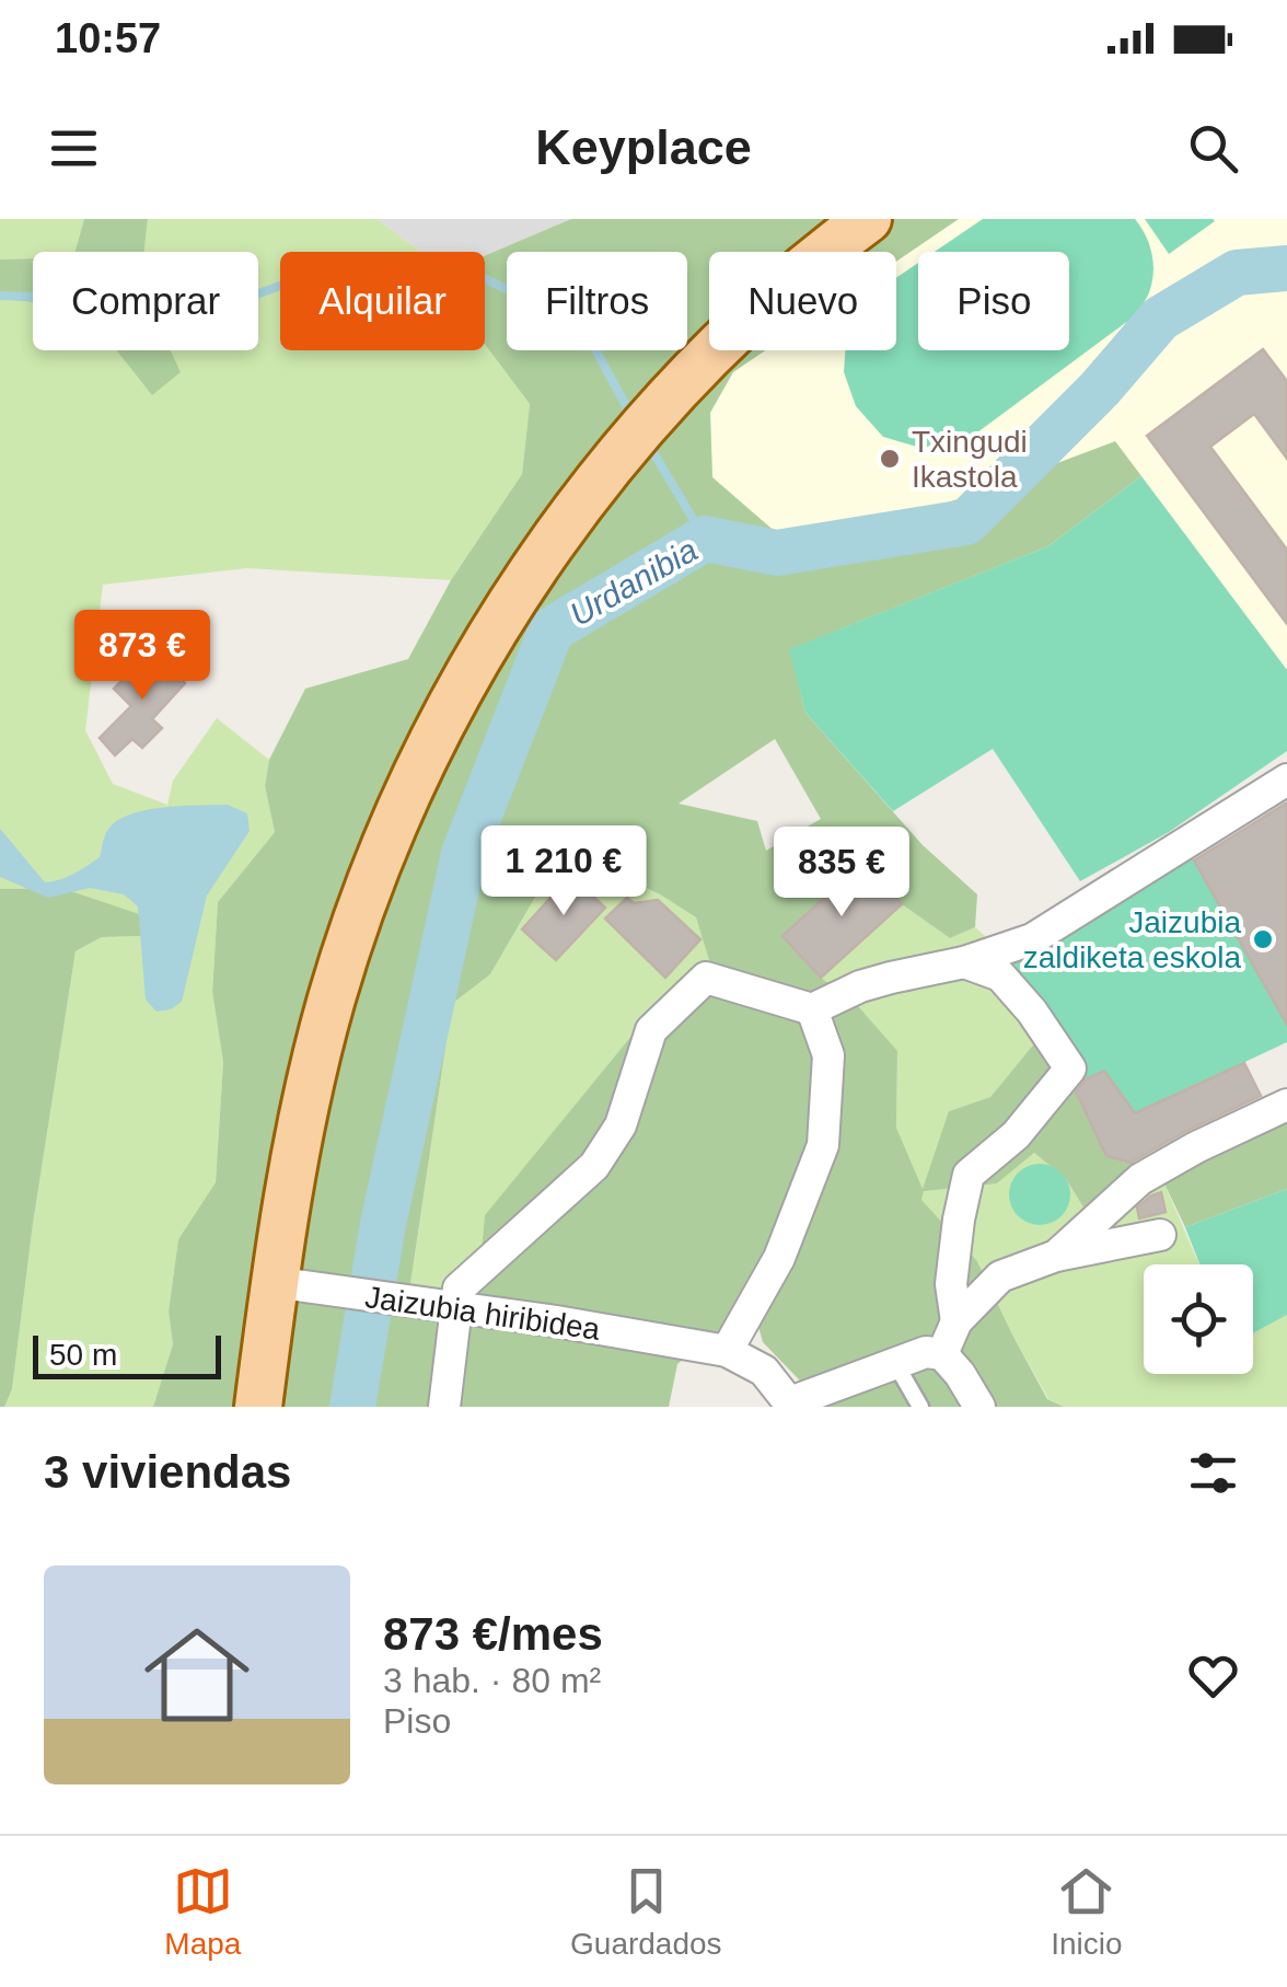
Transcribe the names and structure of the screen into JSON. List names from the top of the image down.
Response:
{
  "streets": {
    "street": ["Jaizubia hiribidea"]
  },
  "water": ["Urdanibia"],
  "places": ["Txingudi Ikastola", "Jaizubia zaldiketa eskola"],
  "scale_bar": "50 m",
  "page": {
    "status": "10:57",
    "header": "Keyplace",
    "chip": [
      "Comprar",
      "Alquilar",
      "Filtros",
      "Nuevo",
      "Piso"
    ],
    "price": ["873 €", "1 210 €", "835 €"],
    "scale": "50 m",
    "heading": "3 viviendas",
    "list": [
      {
        "name": "873 €/mes",
        "note": "3 hab. · 80 m² · Piso"
      }
    ],
    "tabs": ["Mapa", "Guardados", "Inicio"]
  }
}
